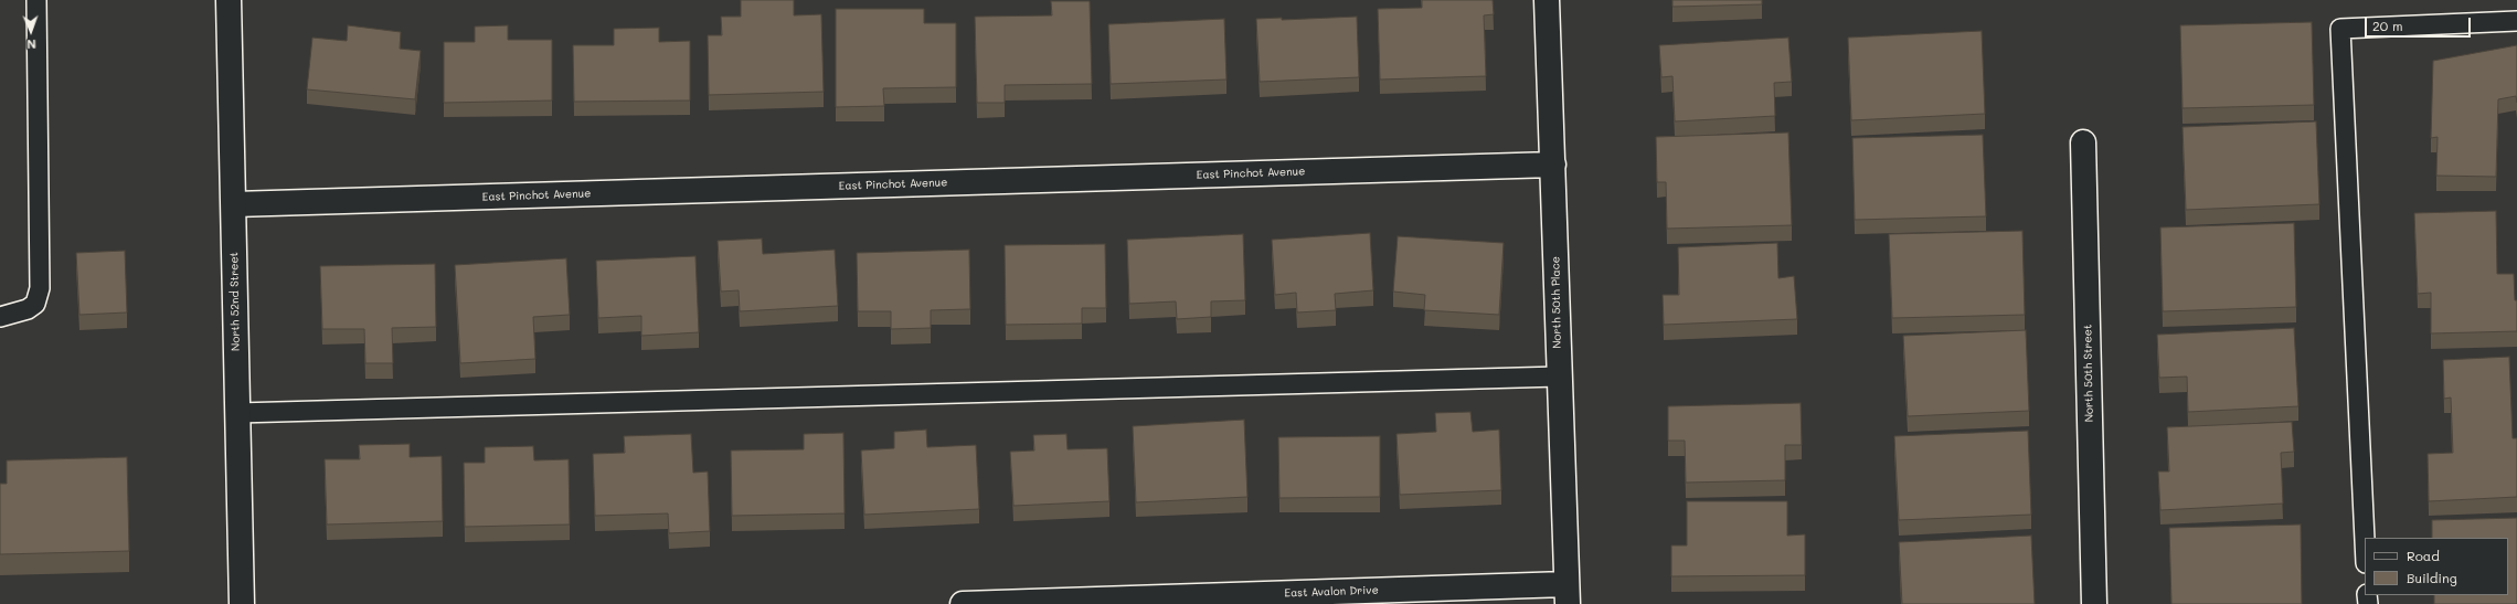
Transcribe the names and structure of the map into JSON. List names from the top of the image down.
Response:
{
  "streets": {
    "street": [
      "East Pinchot Avenue",
      "North 52nd Street",
      "North 50th Place",
      "North 50th Street",
      "East Avalon Drive"
    ]
  },
  "crossings": [
    ["East Pinchot Avenue", "North 52nd Street"],
    ["East Pinchot Avenue", "North 50th Place"],
    ["North 50th Place", "East Avalon Drive"]
  ],
  "legend": ["Road", "Building"],
  "scale_bar": "20 m",
  "north": "bottom"
}
